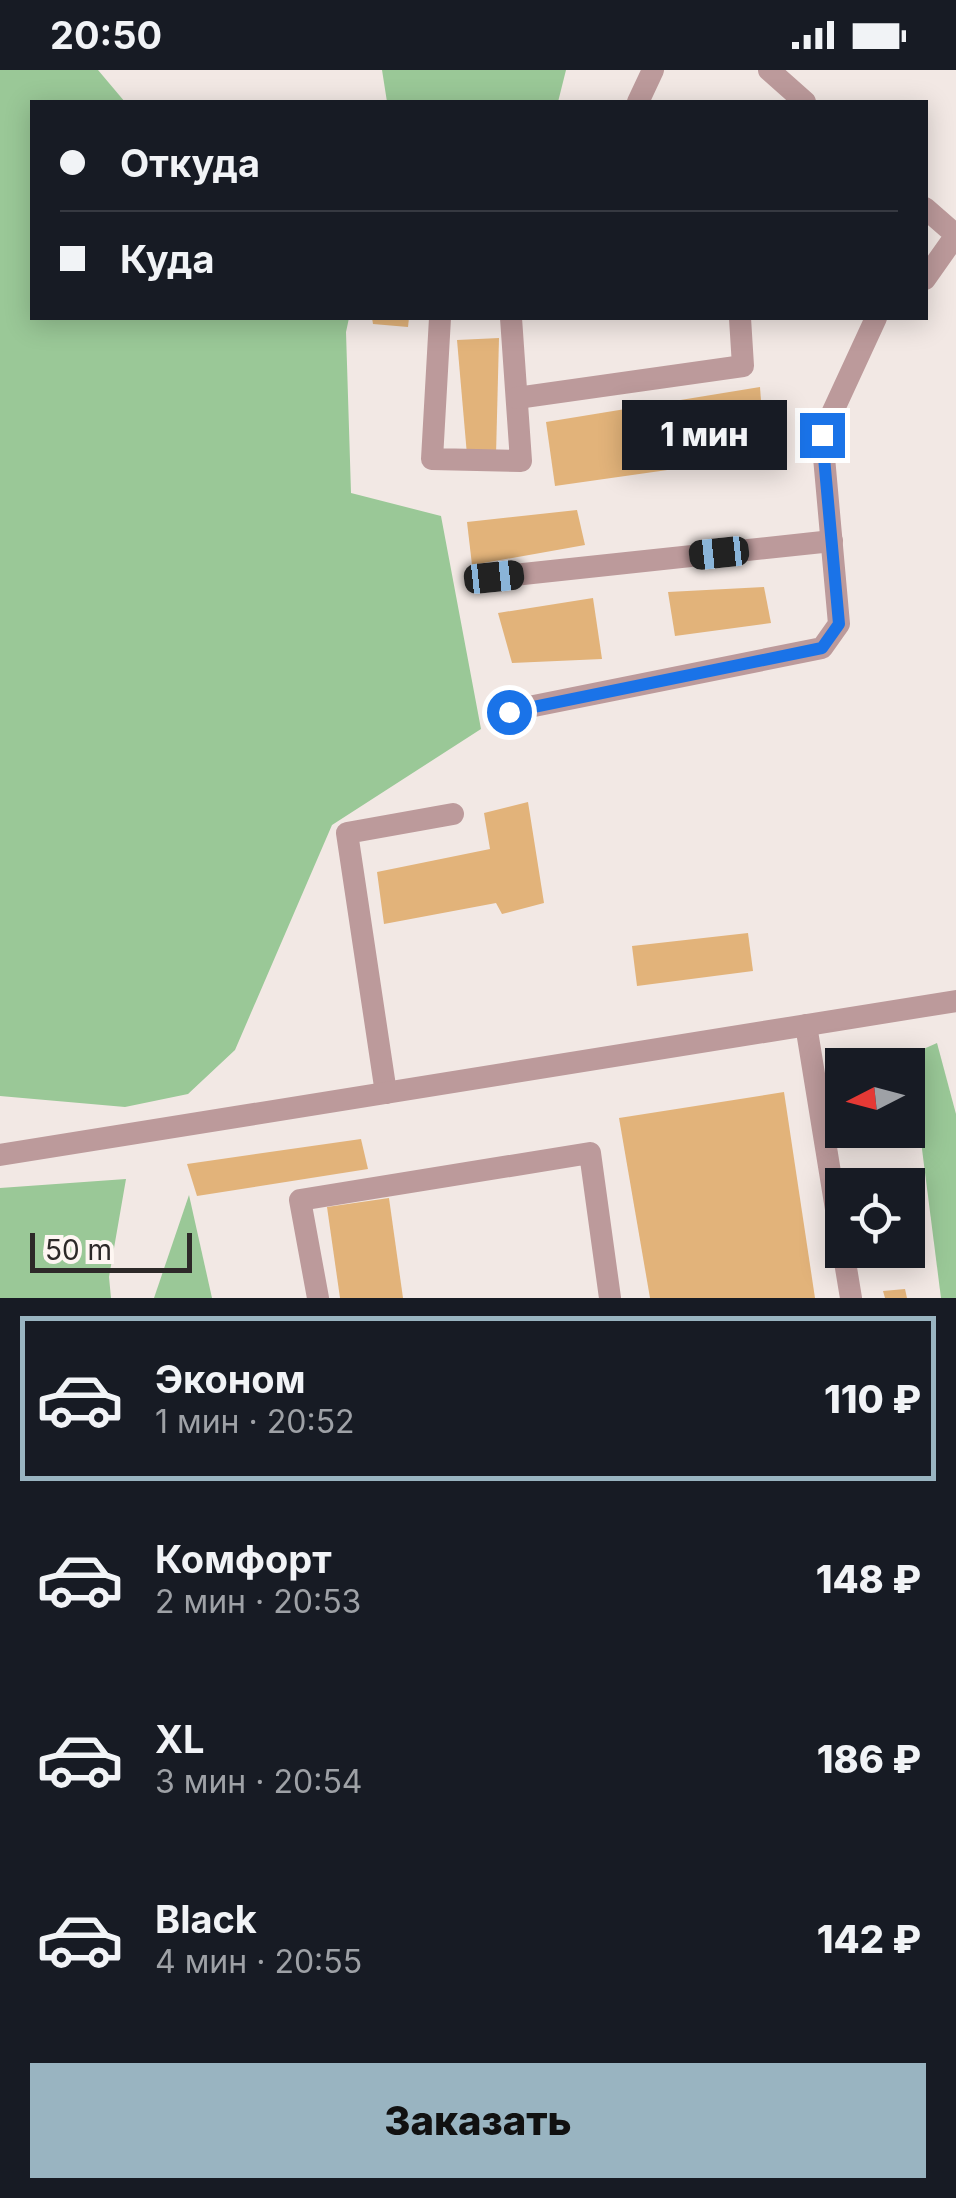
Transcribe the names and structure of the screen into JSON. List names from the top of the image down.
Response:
{
  "scale_bar": "50 m",
  "north": "left",
  "page": {
    "status": "20:50",
    "banner": ["Откуда", "Куда"],
    "bubble": "1 мин",
    "scale": "50 m",
    "list": [
      {
        "name": "Эконом",
        "note": "1 мин · 20:52",
        "value": "110 ₽"
      },
      {
        "name": "Комфорт",
        "note": "2 мин · 20:53",
        "value": "148 ₽"
      },
      {
        "name": "XL",
        "note": "3 мин · 20:54",
        "value": "186 ₽"
      },
      {
        "name": "Black",
        "note": "4 мин · 20:55",
        "value": "142 ₽"
      }
    ],
    "buttons": "Заказать"
  }
}
